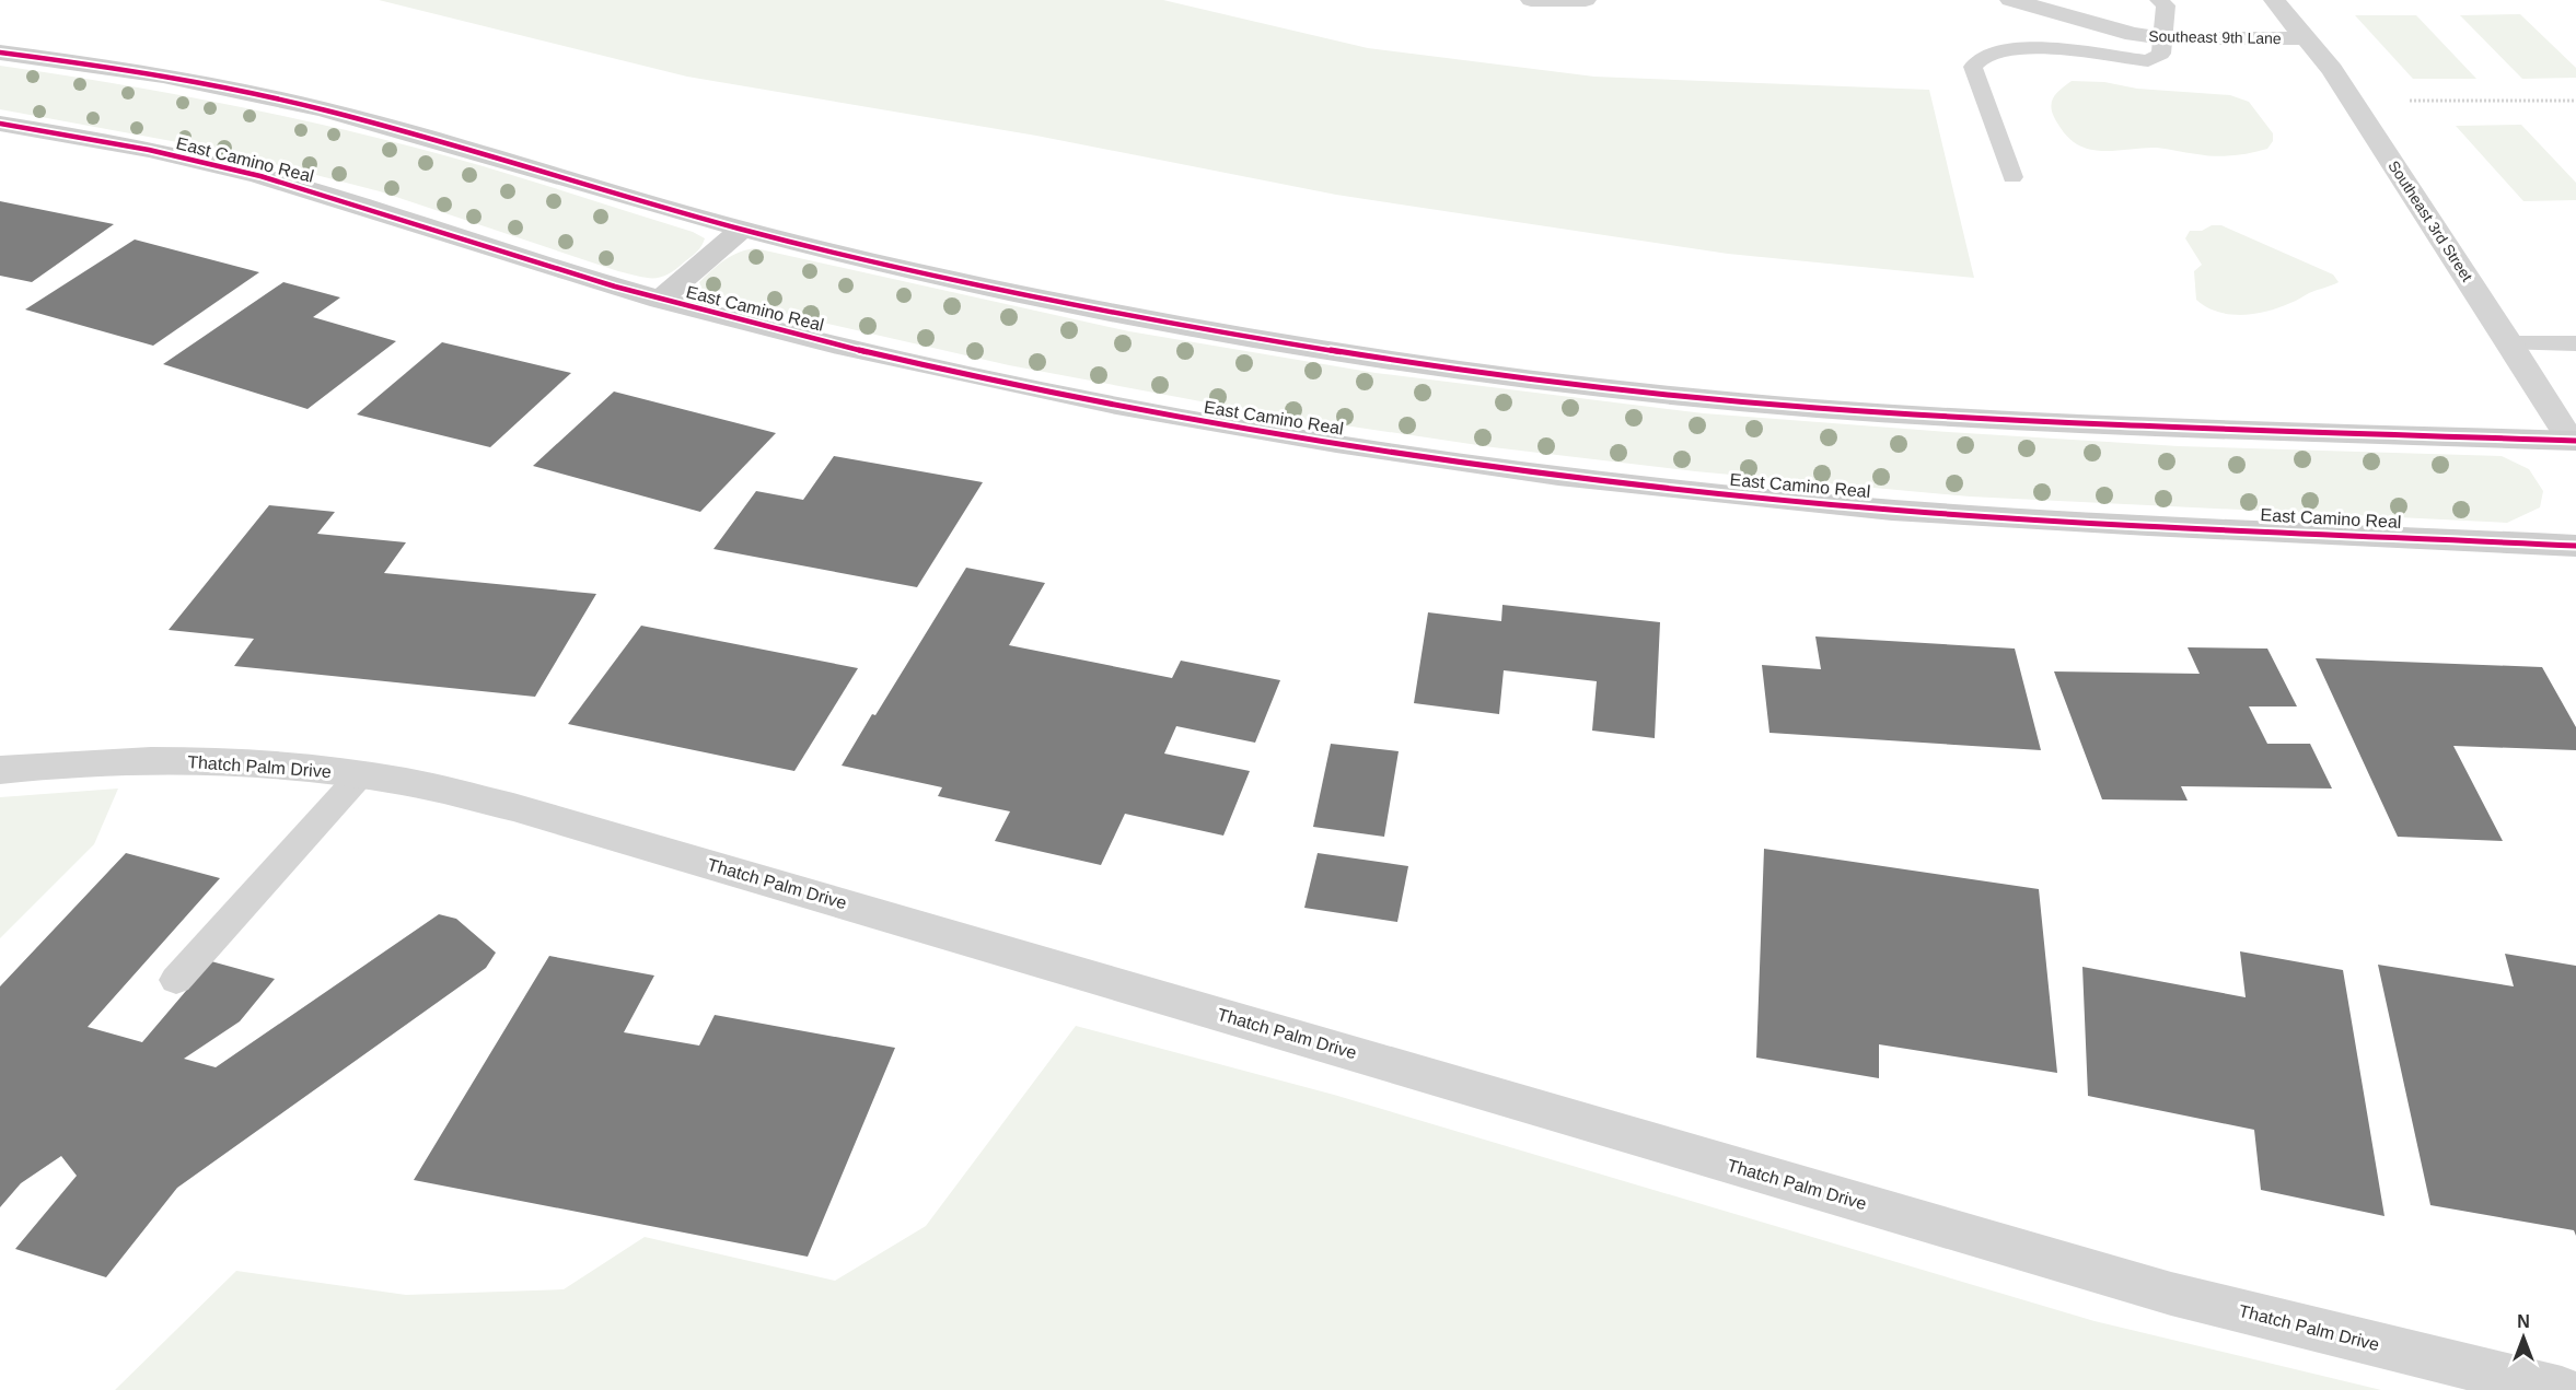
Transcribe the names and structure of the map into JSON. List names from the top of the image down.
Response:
{
  "streets": {
    "street": [
      "Southeast 9th Lane",
      "East Camino Real",
      "Southeast 3rd Street",
      "Thatch Palm Drive"
    ]
  },
  "crossings": [
    ["Southeast 9th Lane", "Southeast 3rd Street"]
  ],
  "north": "top"
}
